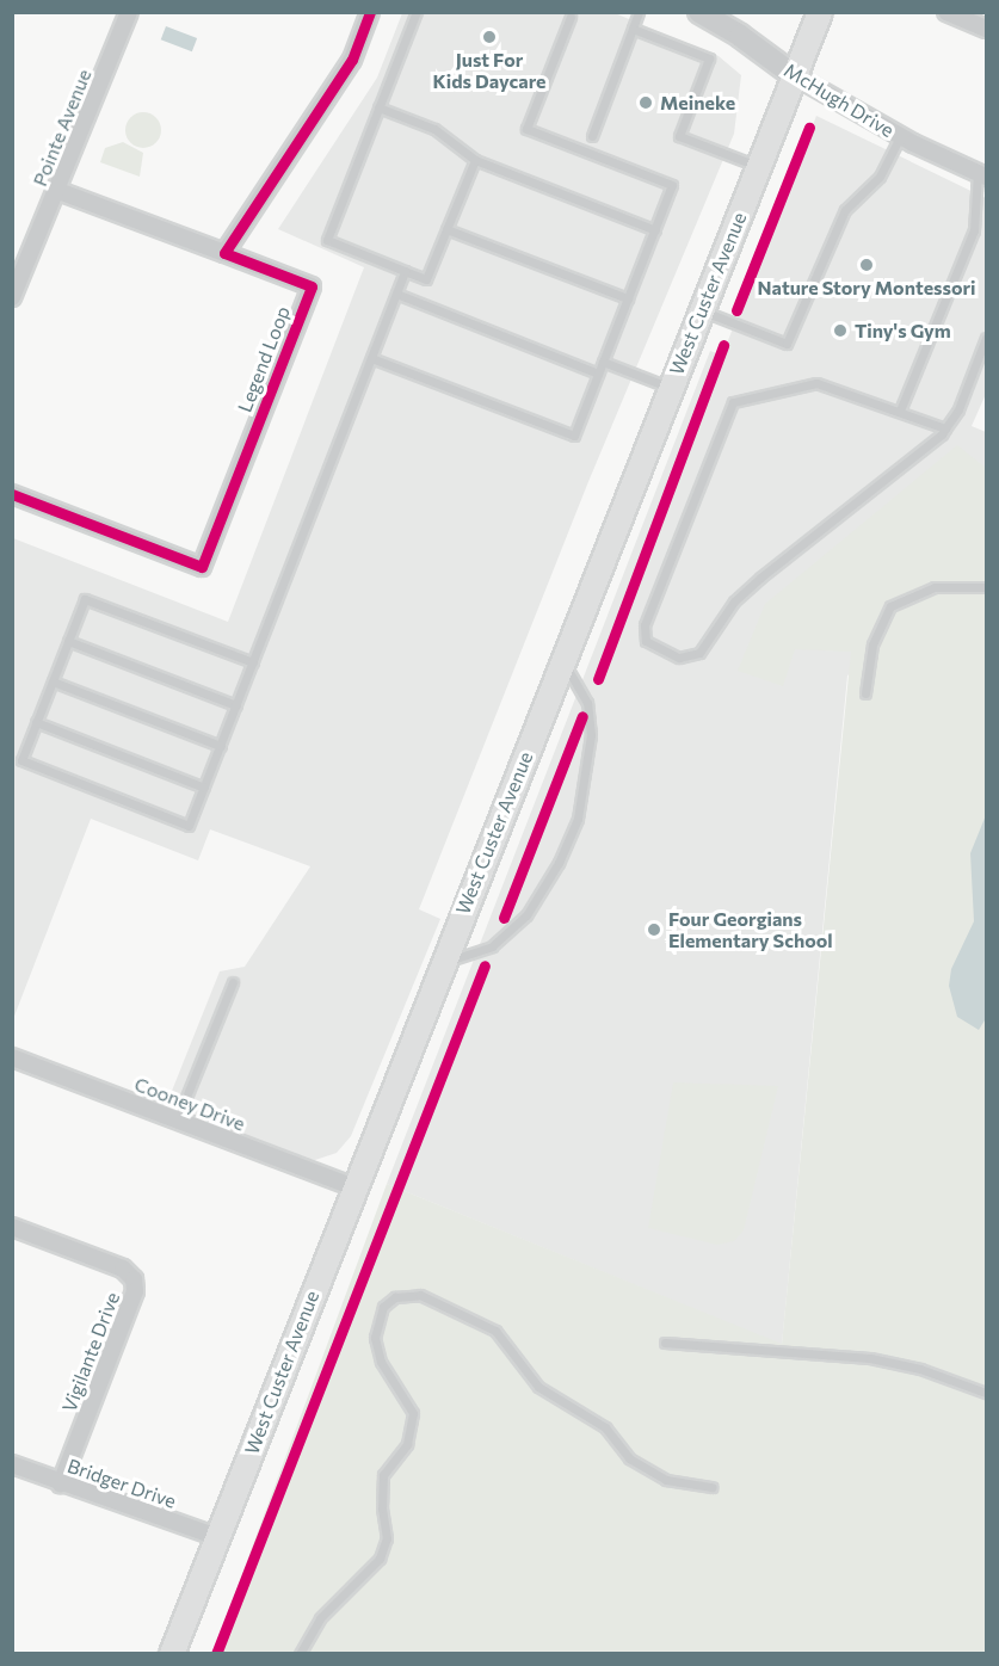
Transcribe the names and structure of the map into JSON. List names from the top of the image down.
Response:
{
  "streets": {
    "main road": ["West Custer Avenue"],
    "street": [
      "McHugh Drive",
      "Pointe Avenue",
      "Legend Loop",
      "Cooney Drive",
      "Vigilante Drive",
      "Bridger Drive"
    ]
  },
  "crossings": [
    ["McHugh Drive", "West Custer Avenue"],
    ["West Custer Avenue", "Cooney Drive"],
    ["West Custer Avenue", "Bridger Drive"],
    ["Vigilante Drive", "Bridger Drive"]
  ],
  "places": [
    "Just For Kids Daycare",
    "Meineke",
    "Nature Story Montessori",
    "Tiny's Gym",
    "Four Georgians Elementary School"
  ]
}
